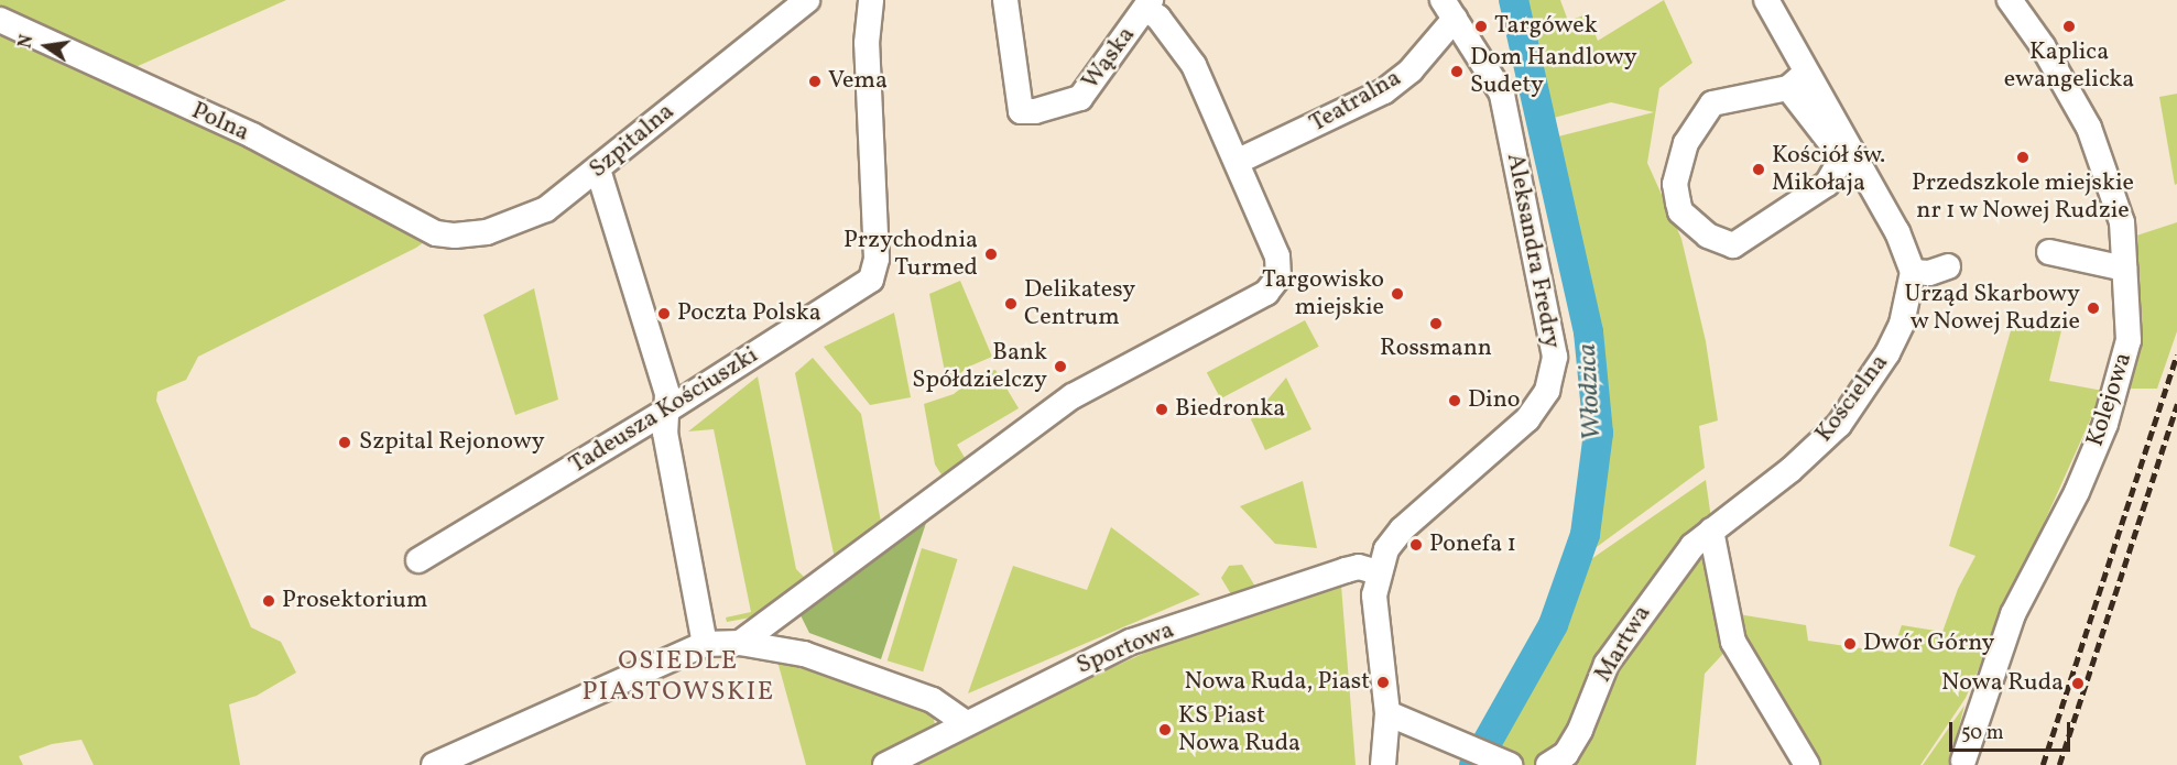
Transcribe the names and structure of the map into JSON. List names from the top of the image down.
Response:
{
  "streets": {
    "street": [
      "Wąska",
      "Teatralna",
      "Polna",
      "Szpitalna",
      "Aleksandra Fredry",
      "Kościelna",
      "Kolejowa",
      "Tadeusza Kościuszki",
      "Martwa",
      "Sportowa"
    ]
  },
  "crossings": [
    ["Teatralna", "Aleksandra Fredry"],
    ["Polna", "Szpitalna"],
    ["Aleksandra Fredry", "Sportowa"],
    ["Kościelna", "Martwa"]
  ],
  "districts": ["OSIEDLE PIASTOWSKIE"],
  "water": ["Włodzica"],
  "places": [
    "Targówek",
    "Kaplica ewangelicka",
    "Dom Handlowy Sudety",
    "Vema",
    "Przedszkole miejskie nr 1 w Nowej Rudzie",
    "Kościół św. Mikołaja",
    "Przychodnia Turmed",
    "Targowisko miejskie",
    "Delikatesy Centrum",
    "Urząd Skarbowy w Nowej Rudzie",
    "Poczta Polska",
    "Rossmann",
    "Bank Spółdzielczy",
    "Dino",
    "Biedronka",
    "Szpital Rejonowy",
    "Ponefa 1",
    "Prosektorium",
    "Dwór Górny",
    "Nowa Ruda, Piast",
    "Nowa Ruda",
    "KS Piast Nowa Ruda"
  ],
  "scale_bar": "50 m",
  "north": "left"
}
